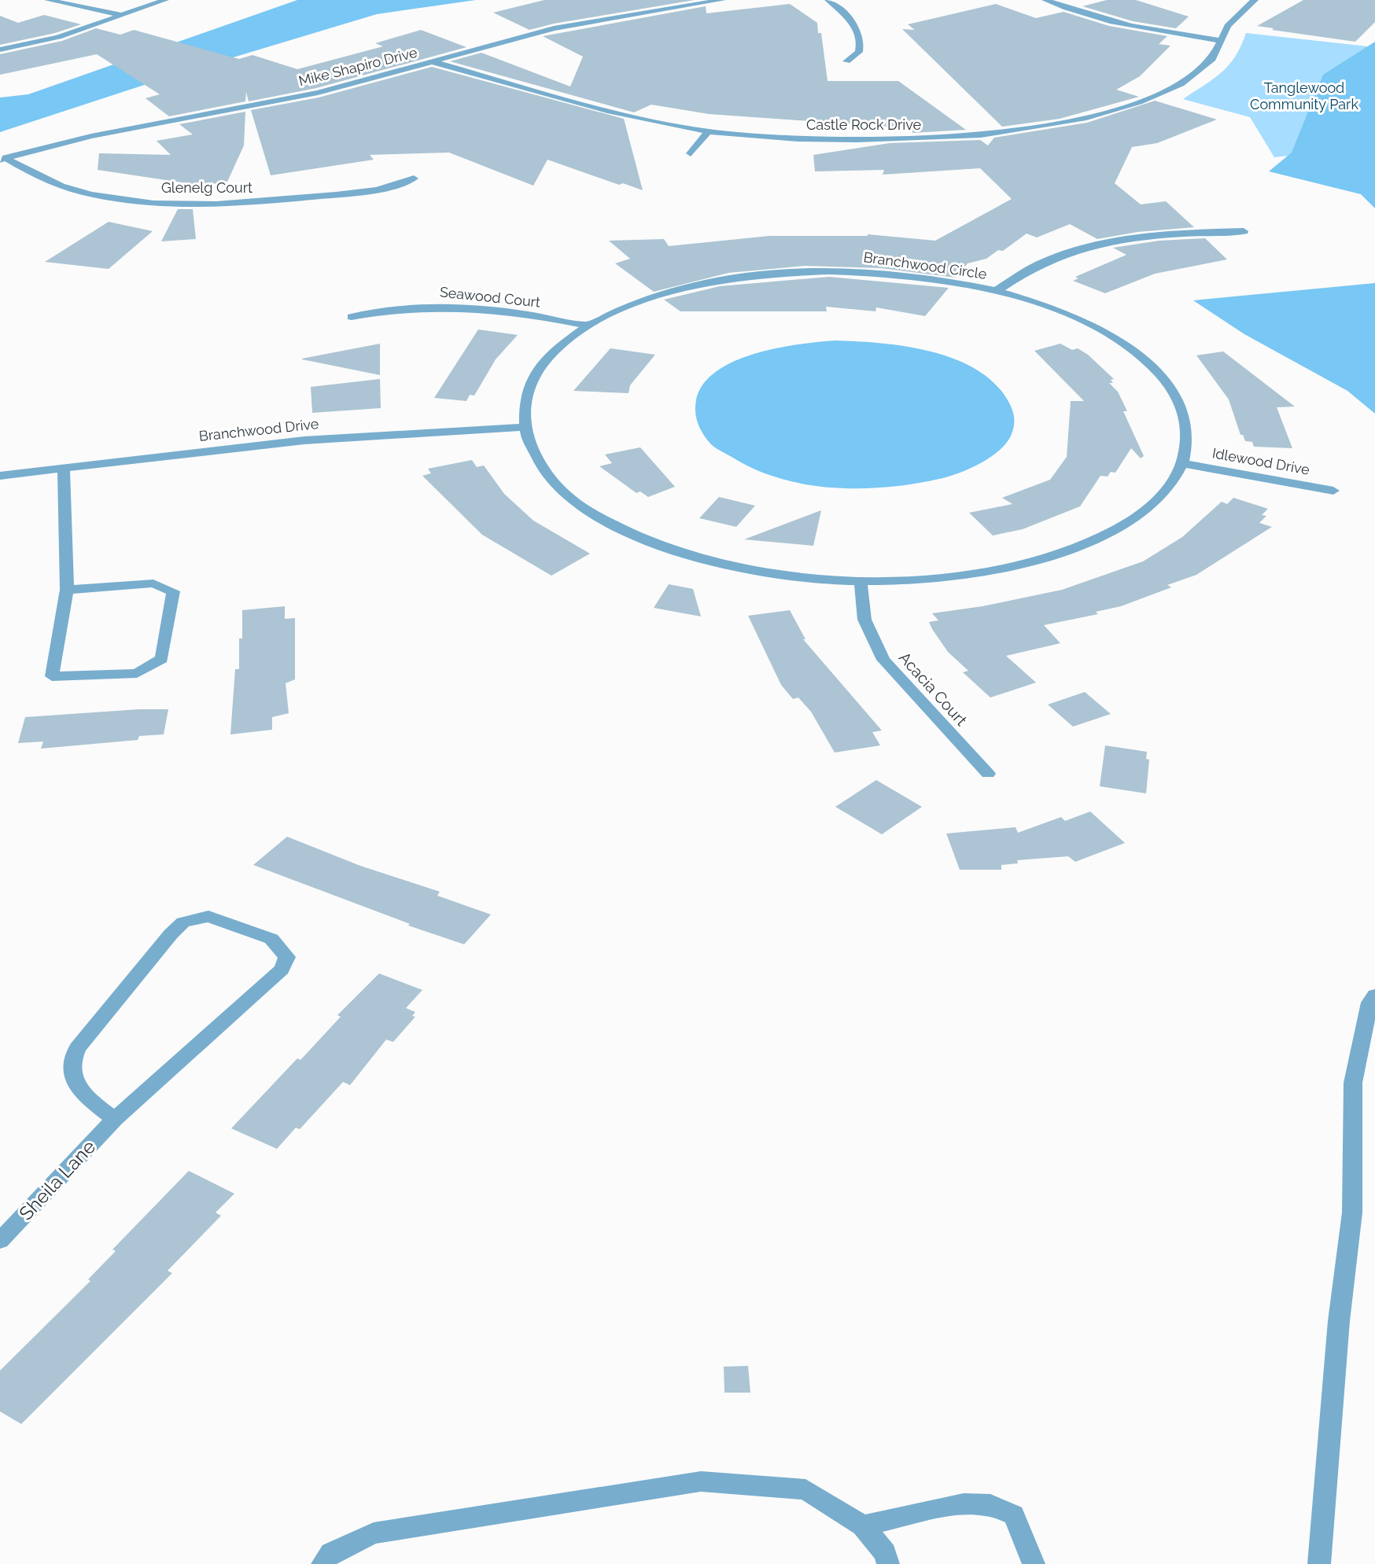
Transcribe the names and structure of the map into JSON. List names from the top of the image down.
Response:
{
  "streets": {
    "street": [
      "Mike Shapiro Drive",
      "Castle Rock Drive",
      "Glenelg Court",
      "Branchwood Circle",
      "Seawood Court",
      "Branchwood Drive",
      "Idlewood Drive",
      "Acacia Court",
      "Sheila Lane"
    ]
  },
  "crossings": [
    ["Mike Shapiro Drive", "Castle Rock Drive"],
    ["Mike Shapiro Drive", "Glenelg Court"],
    ["Branchwood Circle", "Seawood Court"],
    ["Branchwood Circle", "Branchwood Drive"],
    ["Branchwood Circle", "Idlewood Drive"],
    ["Branchwood Circle", "Acacia Court"]
  ],
  "parks": ["Tanglewood Community Park"]
}
